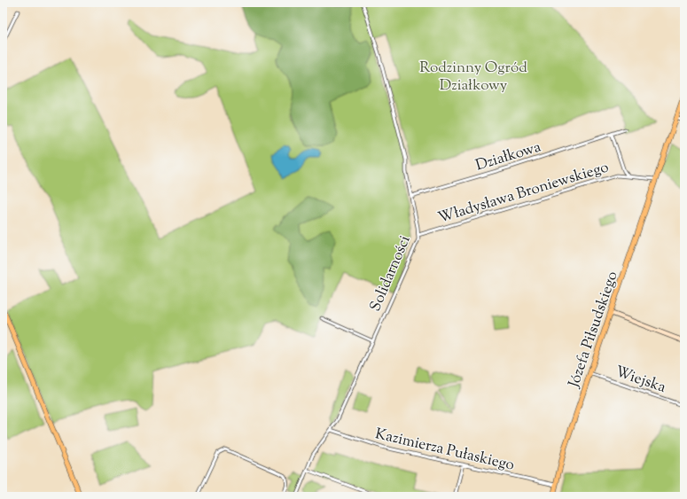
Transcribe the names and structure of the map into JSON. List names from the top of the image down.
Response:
{
  "streets": {
    "main road": ["Józefa Piłsudskiego"],
    "street": [
      "Działkowa",
      "Władysława Broniewskiego",
      "Solidarności",
      "Wiejska",
      "Kazimierza Pułaskiego"
    ]
  },
  "crossings": [
    ["Działkowa", "Solidarności"],
    ["Władysława Broniewskiego", "Solidarności"],
    ["Władysława Broniewskiego", "Józefa Piłsudskiego"],
    ["Solidarności", "Kazimierza Pułaskiego"],
    ["Józefa Piłsudskiego", "Wiejska"],
    ["Józefa Piłsudskiego", "Kazimierza Pułaskiego"]
  ],
  "parks": ["Rodzinny Ogród Działkowy"]
}
